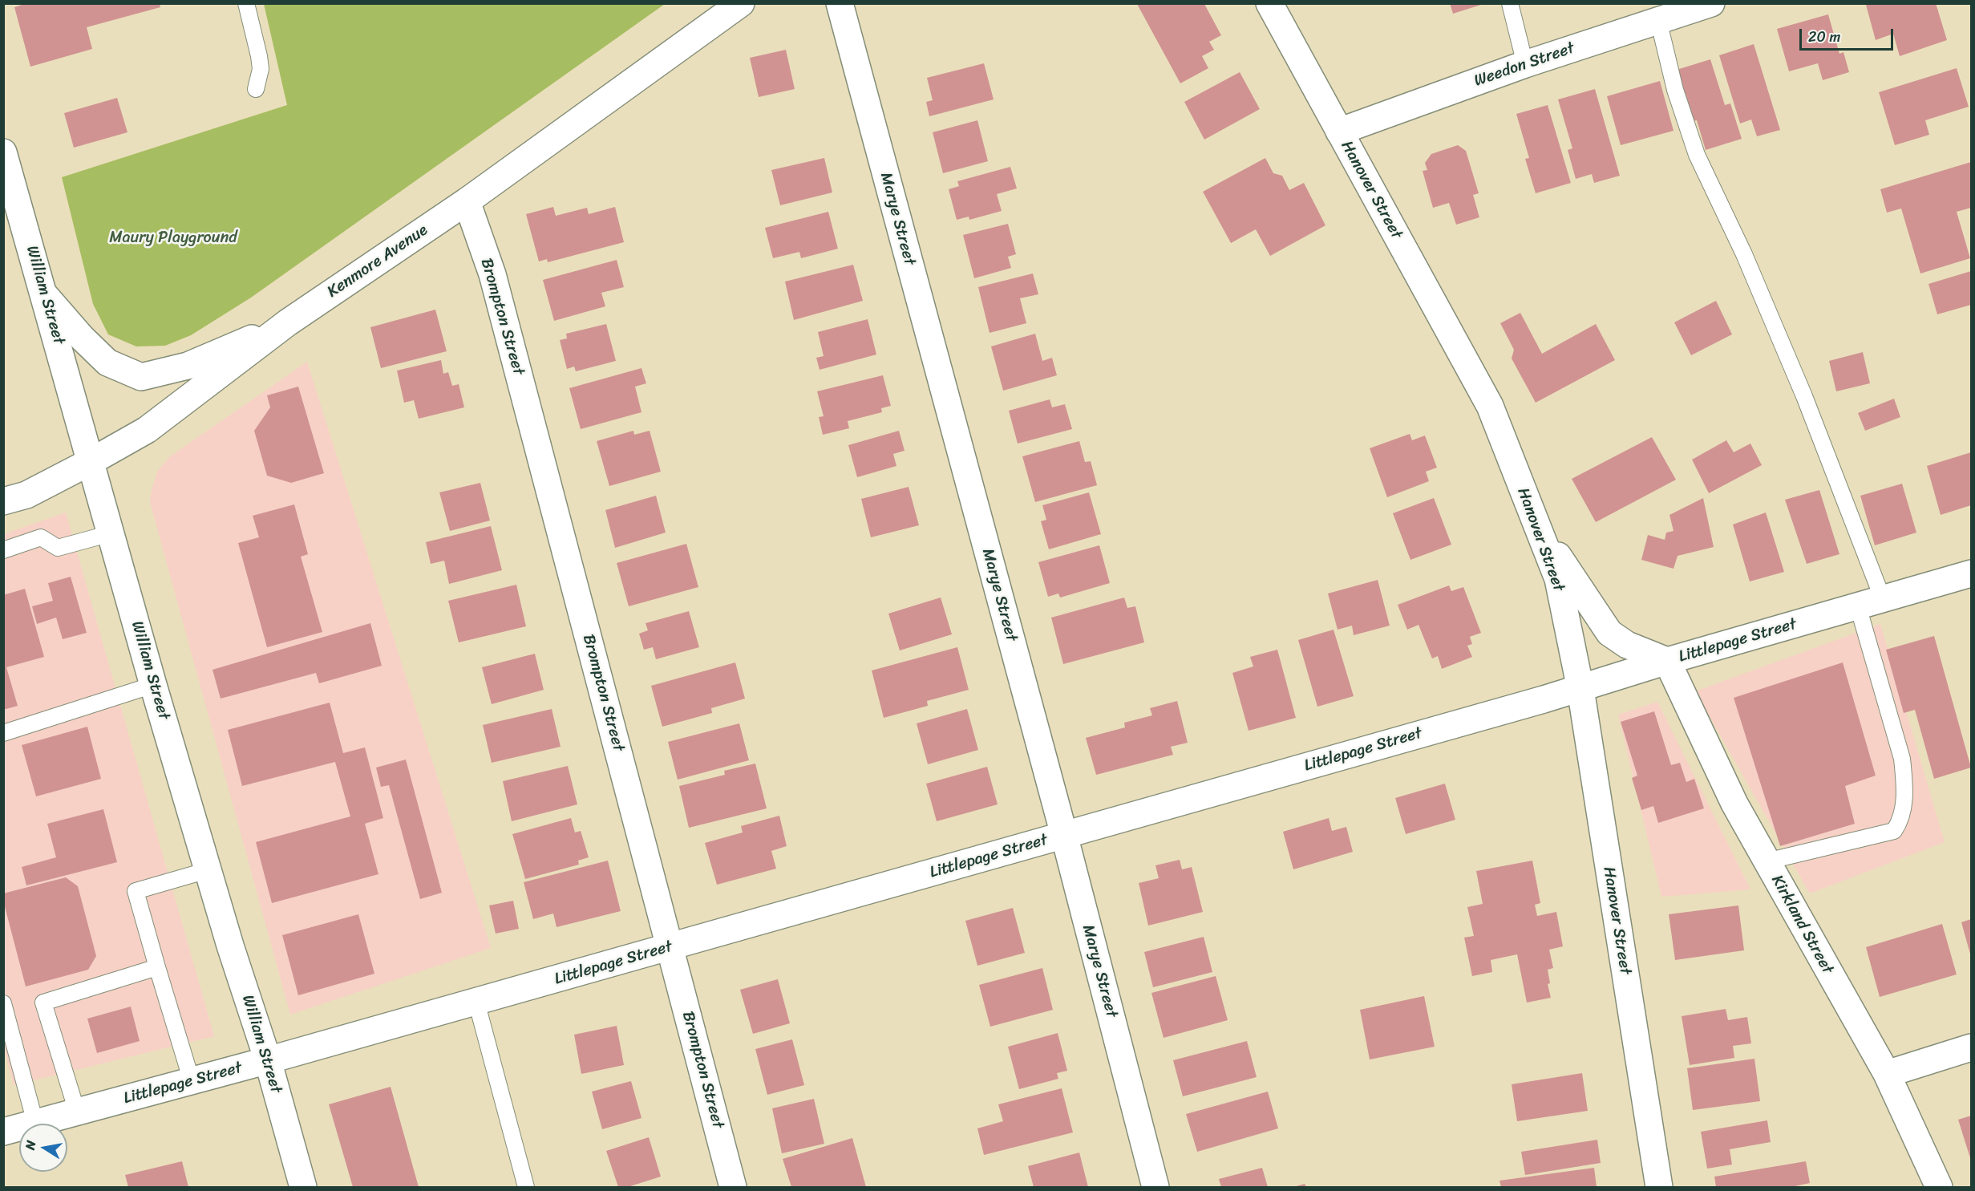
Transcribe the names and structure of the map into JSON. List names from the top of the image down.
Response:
{
  "streets": {
    "street": [
      "Weedon Street",
      "Hanover Street",
      "Marye Street",
      "Kenmore Avenue",
      "William Street",
      "Brompton Street",
      "Littlepage Street",
      "Kirkland Street"
    ]
  },
  "crossings": [
    ["Weedon Street", "Hanover Street"],
    ["Hanover Street", "Littlepage Street"],
    ["Marye Street", "Littlepage Street"],
    ["Kenmore Avenue", "William Street"],
    ["Kenmore Avenue", "Brompton Street"],
    ["William Street", "Littlepage Street"],
    ["Brompton Street", "Littlepage Street"],
    ["Littlepage Street", "Kirkland Street"]
  ],
  "parks": ["Maury Playground"],
  "scale_bar": "20 m",
  "north": "left"
}
